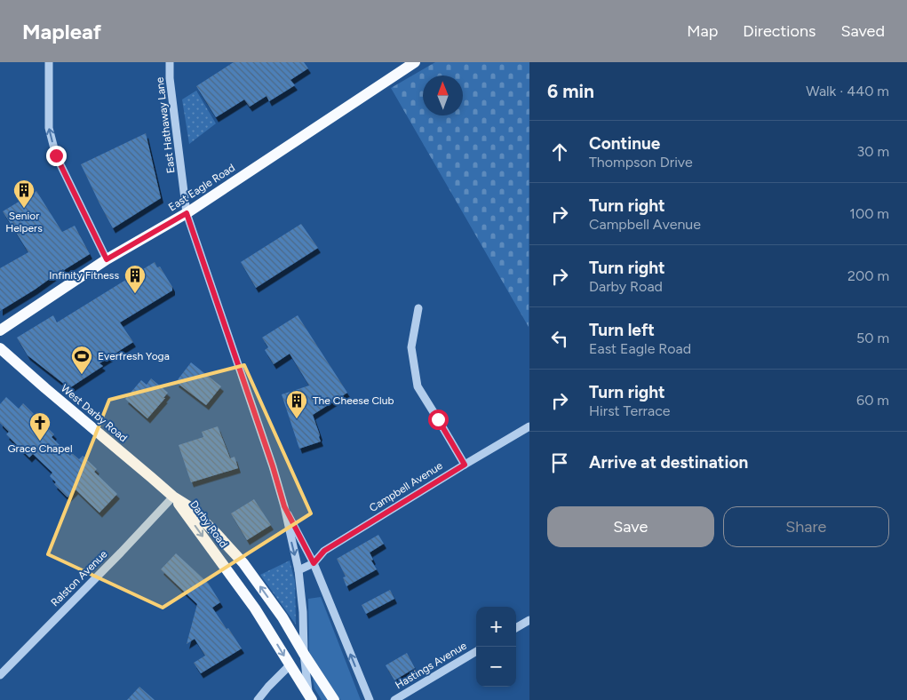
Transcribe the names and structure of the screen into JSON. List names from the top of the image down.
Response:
{
  "streets": {
    "main road": ["East Eagle Road", "West Darby Road", "Darby Road"],
    "street": [
      "East Hathaway Lane",
      "Campbell Avenue",
      "Ralston Avenue",
      "Hastings Avenue"
    ]
  },
  "crossings": [
    ["East Hathaway Lane", "East Eagle Road"],
    ["East Hathaway Lane", "Darby Road"],
    ["East Eagle Road", "Darby Road"],
    ["West Darby Road", "Darby Road"],
    ["West Darby Road", "Ralston Avenue"],
    ["Campbell Avenue", "Darby Road"],
    ["Darby Road", "Ralston Avenue"]
  ],
  "places": {
    "building": ["Senior Helpers", "Infinity Fitness", "The Cheese Club"],
    "sports": ["Everfresh Yoga"],
    "church": ["Grace Chapel"]
  },
  "north": "top",
  "page": {
    "header": "Mapleaf",
    "nav": ["Map", "Directions", "Saved"],
    "heading": ["6 min", "Walk · 440 m"],
    "list": [
      ["Continue", "Thompson Drive", "30 m"],
      ["Turn right", "Campbell Avenue", "100 m"],
      ["Turn right", "Darby Road", "200 m"],
      ["Turn left", "East Eagle Road", "50 m"],
      ["Turn right", "Hirst Terrace", "60 m"],
      "Arrive at destination"
    ],
    "buttons": ["Save", "Share"],
    "map_buttons": ["+", "−"]
  }
}
